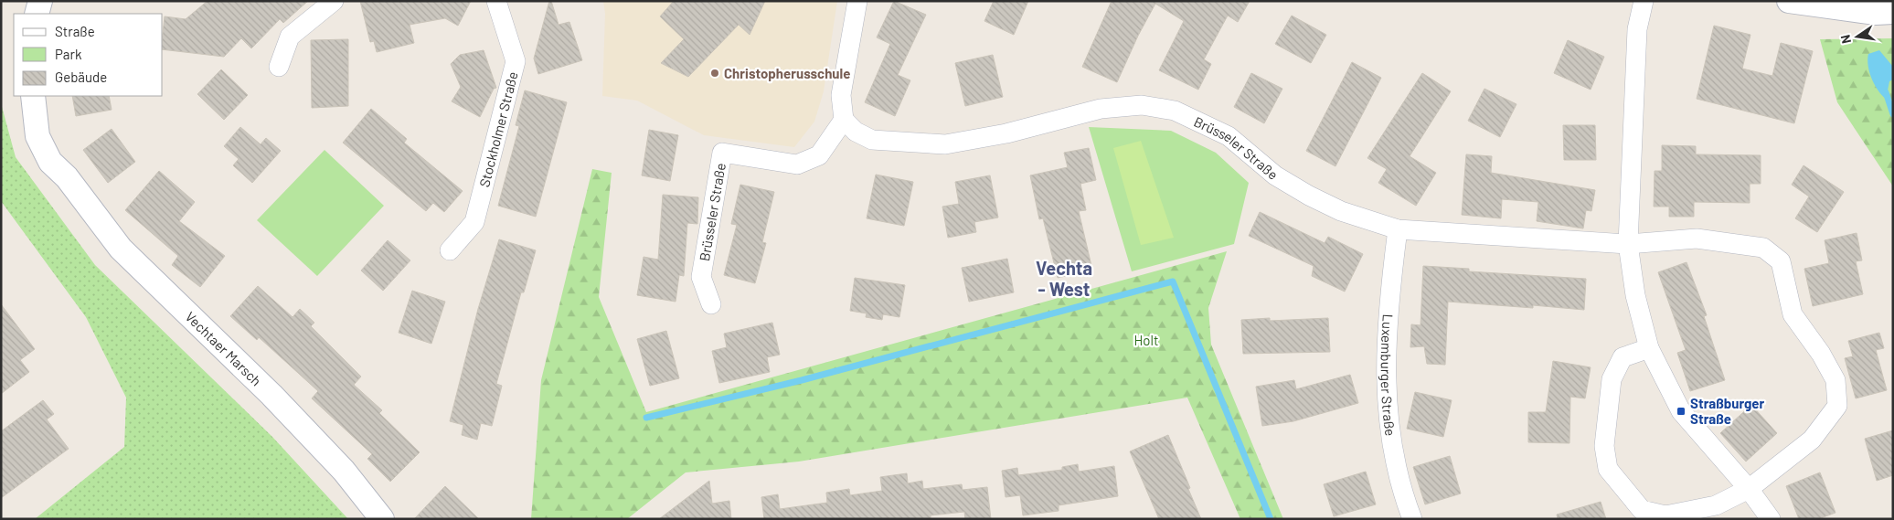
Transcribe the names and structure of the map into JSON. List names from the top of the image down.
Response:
{
  "streets": {
    "street": [
      "Stockholmer Straße",
      "Brüsseler Straße",
      "Vechtaer Marsch",
      "Luxemburger Straße"
    ]
  },
  "crossings": [
    ["Brüsseler Straße", "Luxemburger Straße"]
  ],
  "districts": ["Vechta - West"],
  "parks": ["Holt"],
  "places": {
    "other": ["Christopherusschule"],
    "transit": ["Straßburger Straße"]
  },
  "legend": ["Straße", "Park", "Gebäude"],
  "north": "left"
}
